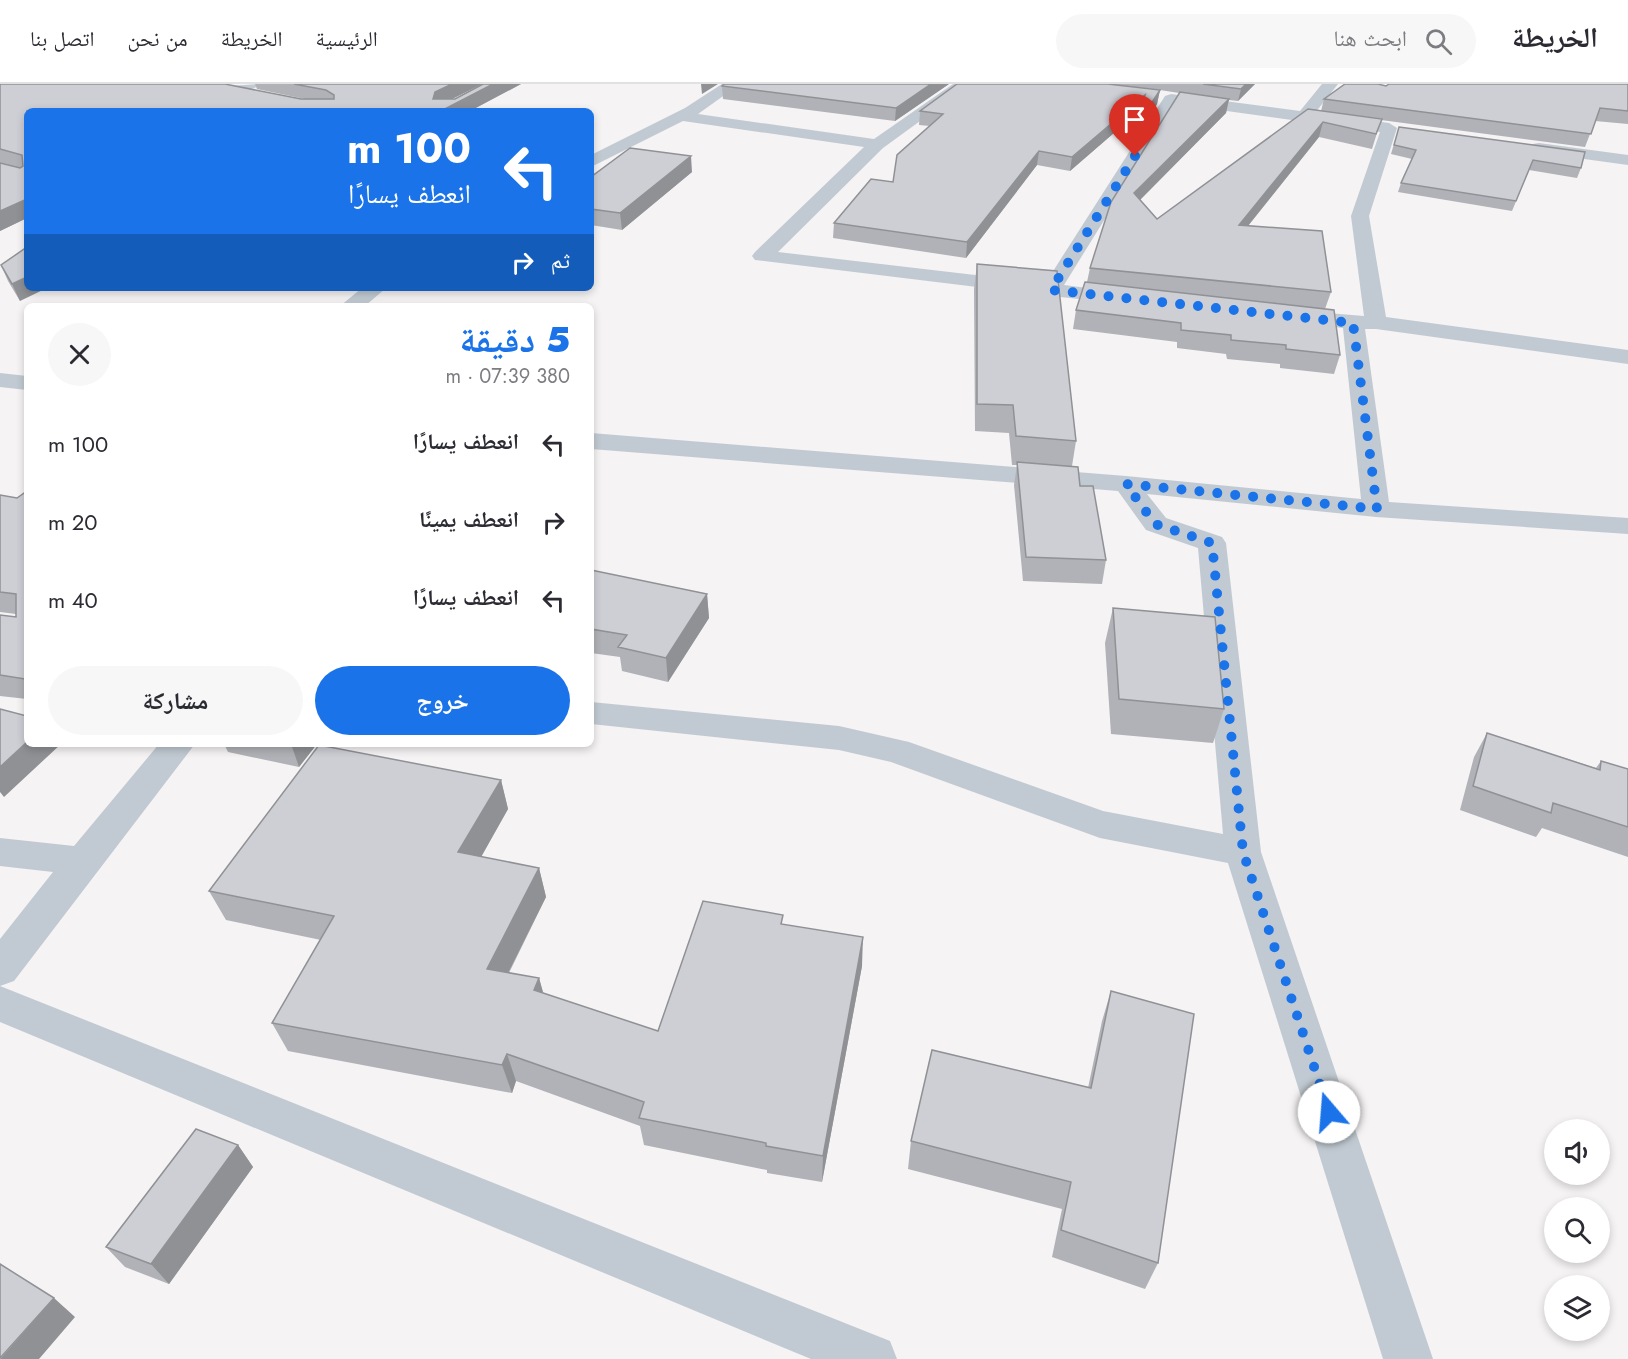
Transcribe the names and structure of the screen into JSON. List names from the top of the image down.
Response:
{
  "page": {
    "header": "الخريطة",
    "search": "ابحث هنا",
    "nav": [
      "الرئيسية",
      "الخريطة",
      "من نحن",
      "اتصل بنا"
    ],
    "turn": ["100 m", "انعطف يسارًا"],
    "then": "ثم",
    "heading": ["5 دقيقة", "380 m · 07:39"],
    "list": [
      {
        "name": "انعطف يسارًا",
        "value": "100 m"
      },
      {
        "name": "انعطف يمينًا",
        "value": "20 m"
      },
      {
        "name": "انعطف يسارًا",
        "value": "40 m"
      }
    ],
    "buttons": ["خروج", "مشاركة"]
  }
}
